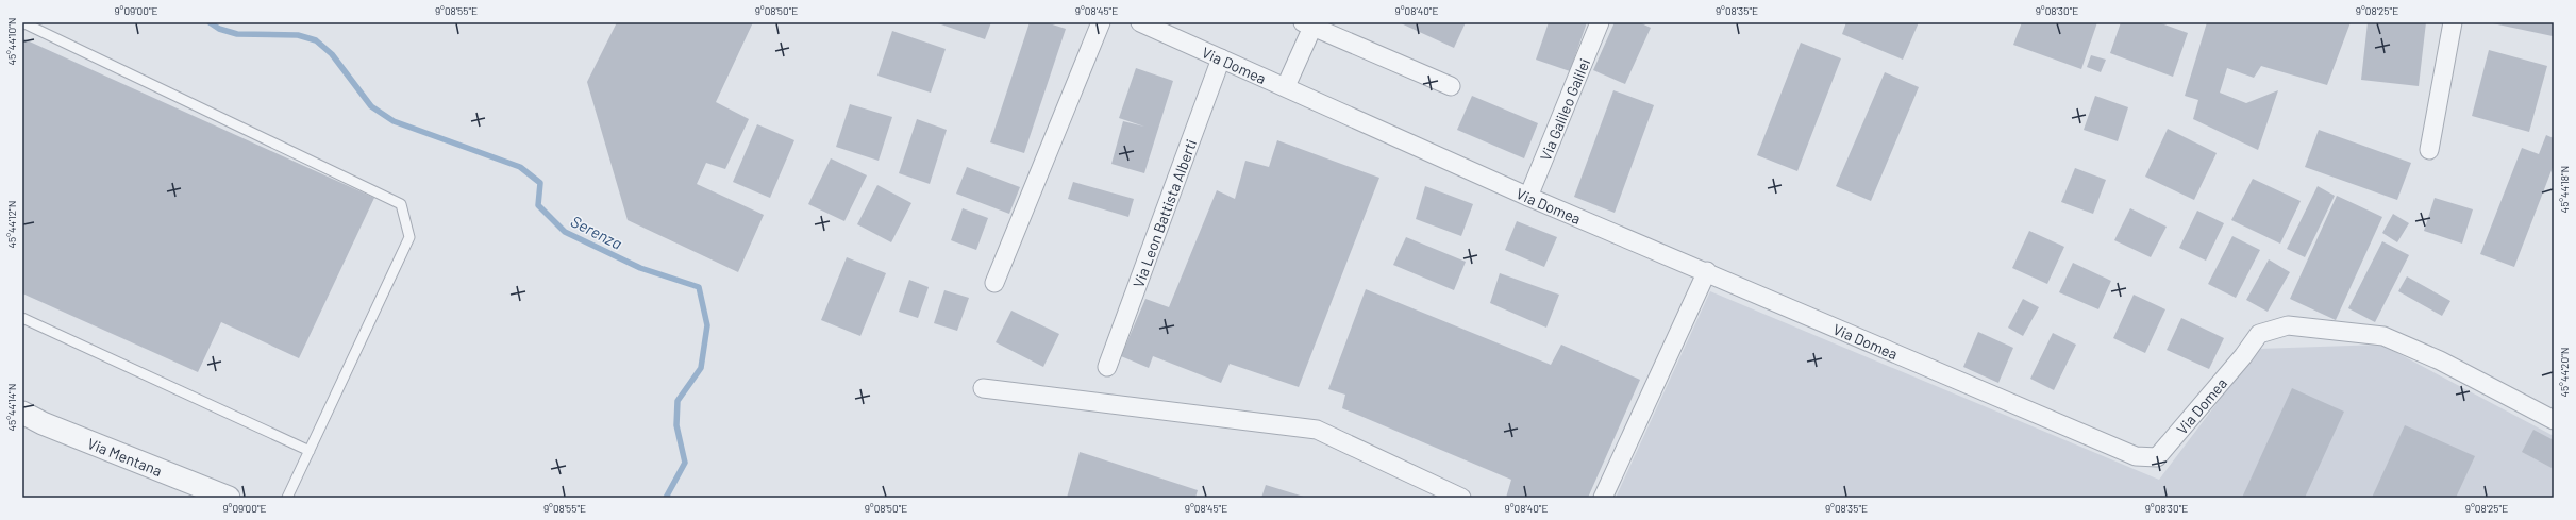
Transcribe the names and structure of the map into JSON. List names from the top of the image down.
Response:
{
  "streets": {
    "street": [
      "Via Domea",
      "Via Galileo Galilei",
      "Via Leon Battista Alberti",
      "Via Mentana"
    ]
  },
  "crossings": [
    ["Via Domea", "Via Galileo Galilei"],
    ["Via Domea", "Via Leon Battista Alberti"]
  ],
  "water": ["Serenza"],
  "coordinates": [
    "9°09'00\"E",
    "9°08'55\"E",
    "9°08'50\"E",
    "9°08'45\"E",
    "9°08'40\"E",
    "9°08'35\"E",
    "9°08'30\"E",
    "9°08'25\"E",
    "45°44'10\"N",
    "45°44'18\"N",
    "45°44'12\"N",
    "45°44'20\"N",
    "45°44'14\"N"
  ]
}
